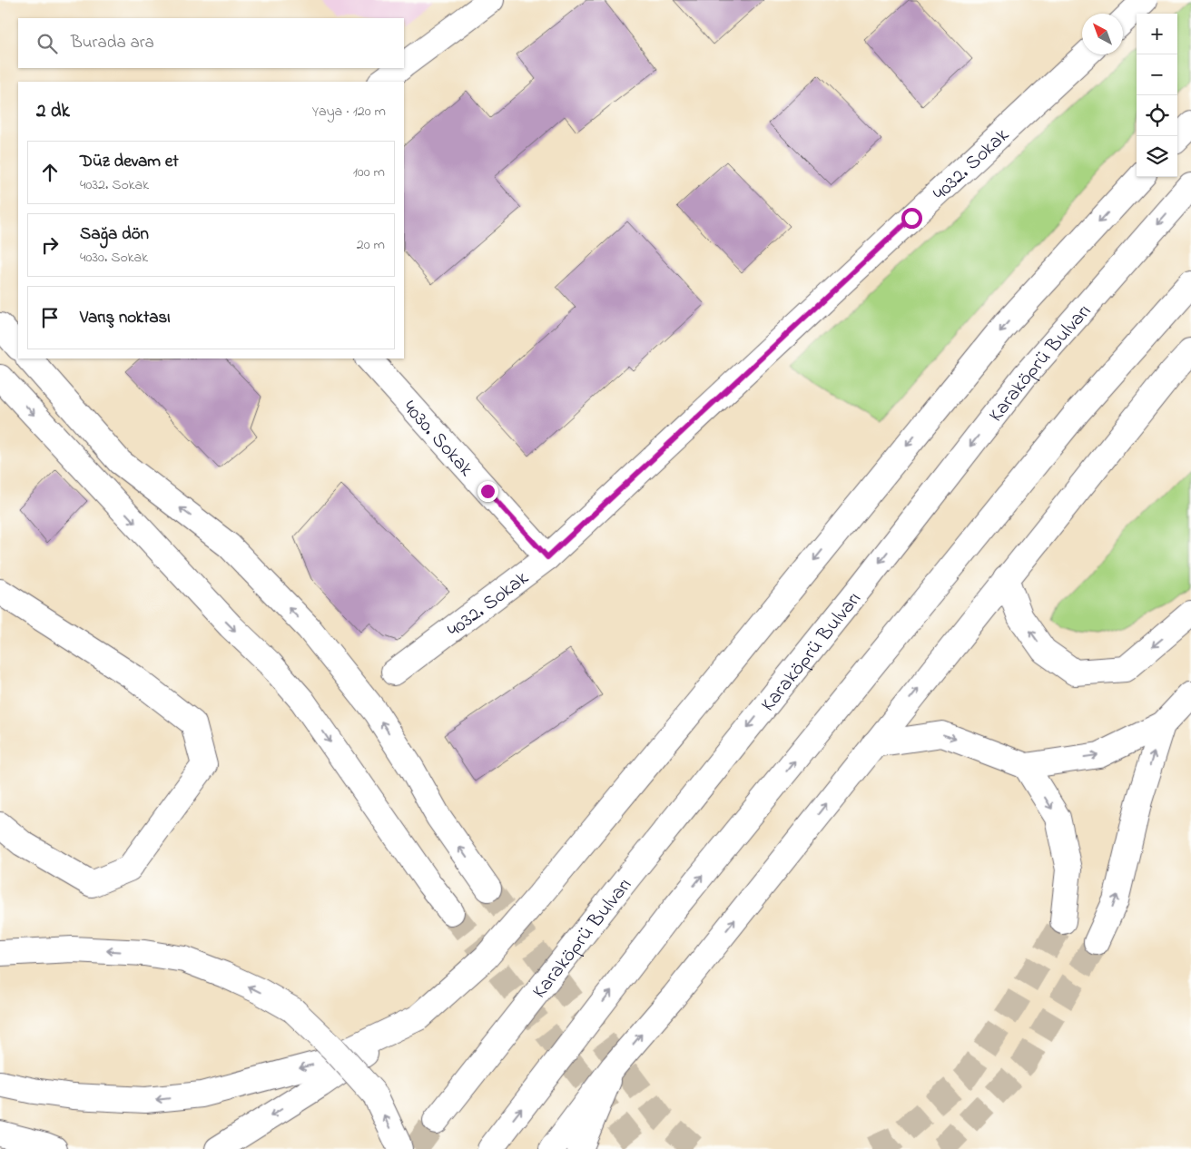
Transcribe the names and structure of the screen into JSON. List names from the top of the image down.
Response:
{
  "streets": {
    "main road": ["4032. Sokak", "Karaköprü Bulvarı", "4030. Sokak"]
  },
  "crossings": [
    ["4032. Sokak", "4030. Sokak"]
  ],
  "north": "top left",
  "page": {
    "map_buttons": ["+", "−"],
    "search": "Burada ara",
    "heading": ["2 dk", "Yaya · 120 m"],
    "list": [
      ["Düz devam et", "4032. Sokak", "100 m"],
      ["Sağa dön", "4030. Sokak", "20 m"],
      "Varış noktası"
    ]
  }
}
